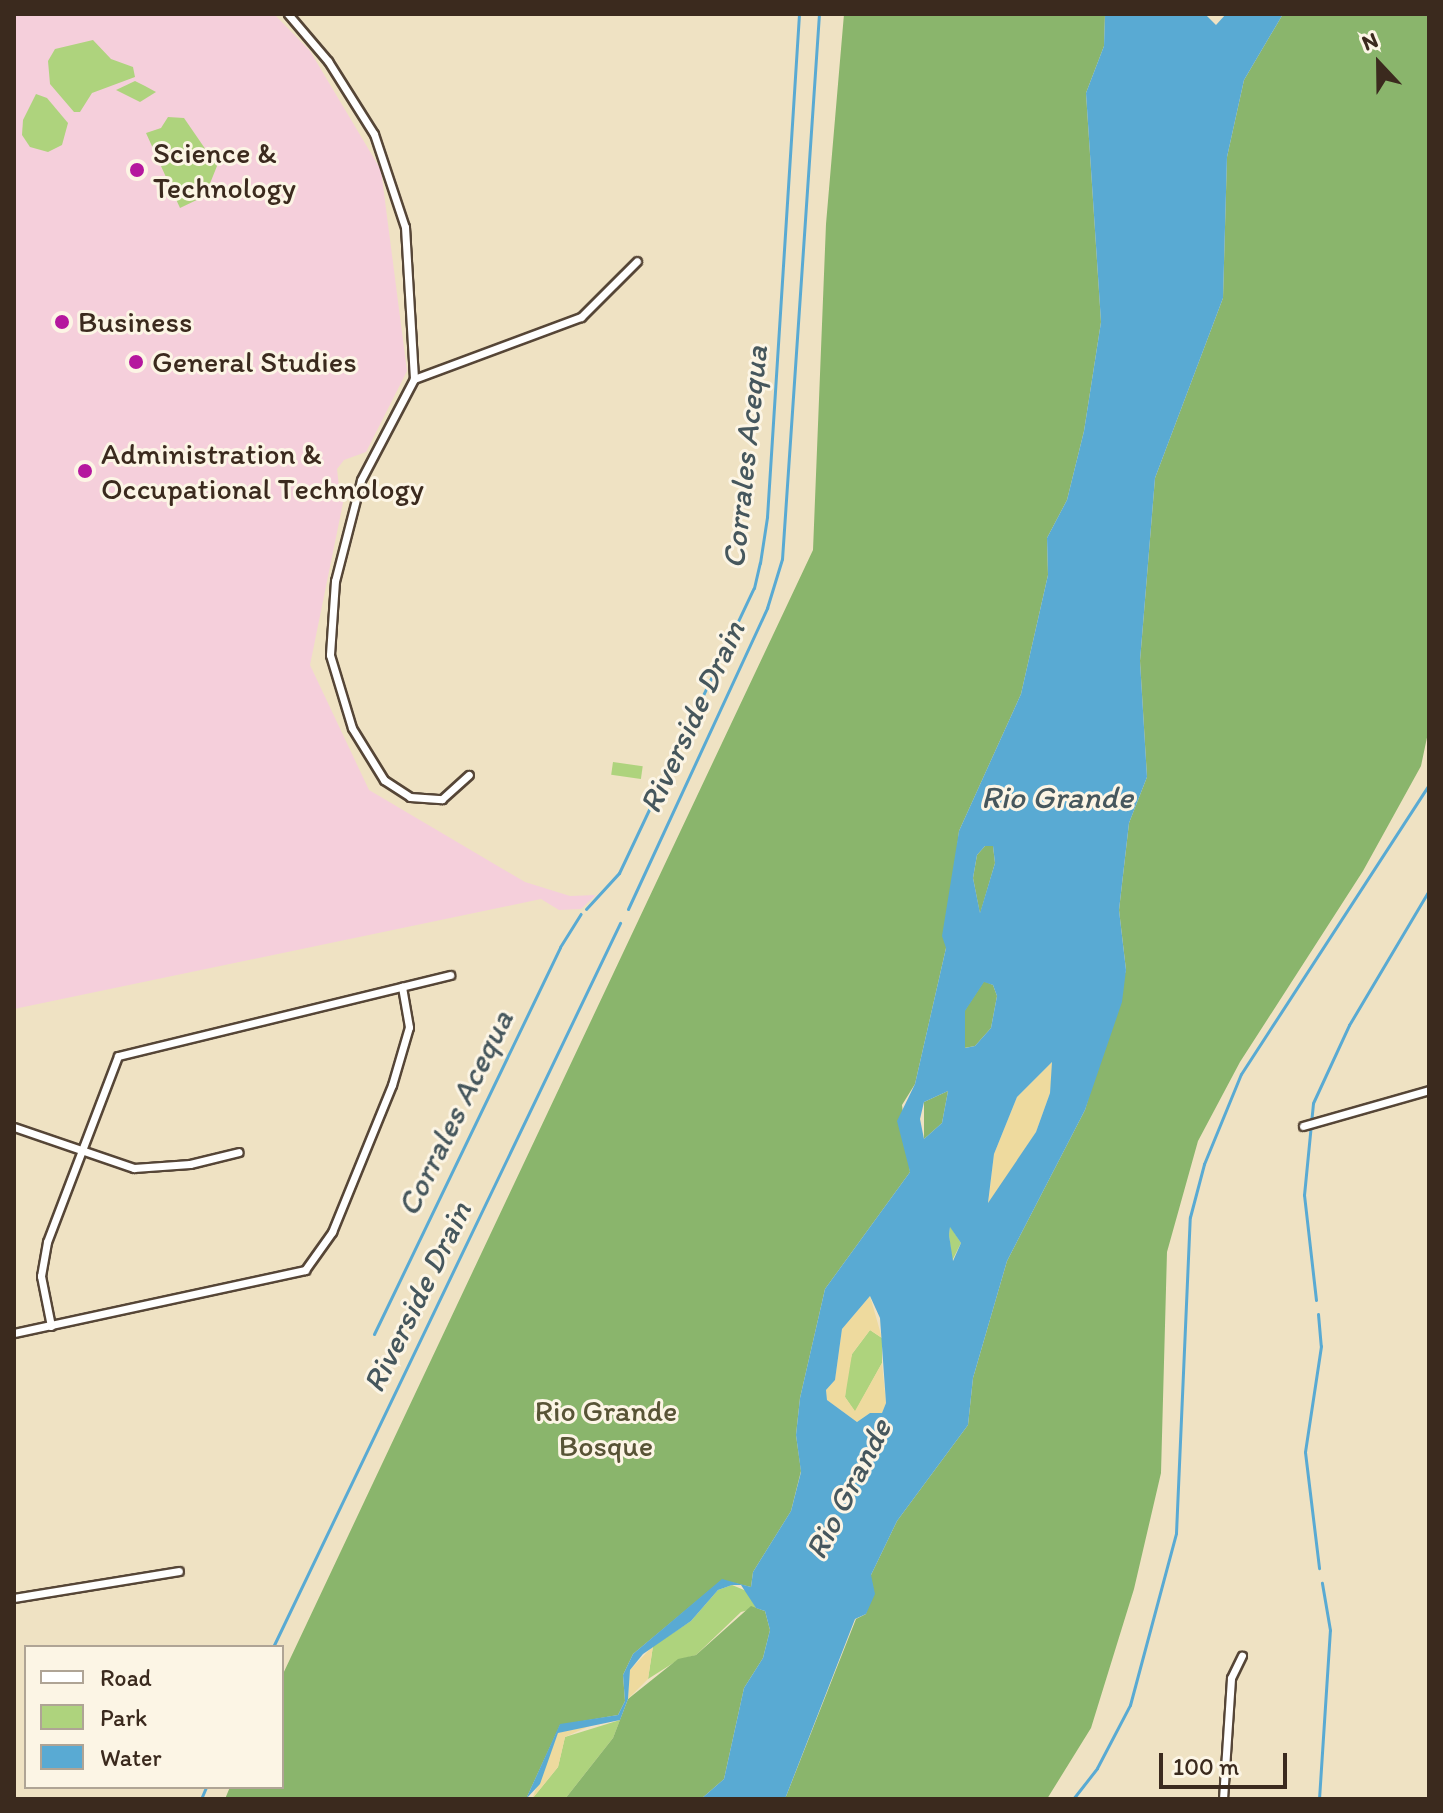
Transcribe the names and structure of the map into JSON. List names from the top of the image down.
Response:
{
  "water": ["Corrales Acequa", "Riverside Drain", "Rio Grande"],
  "parks": ["Rio Grande Bosque"],
  "places": [
    "Science & Technology",
    "Business",
    "General Studies",
    "Administration & Occupational Technology"
  ],
  "legend": ["Road", "Park", "Water"],
  "scale_bar": "100 m",
  "north": "top"
}
